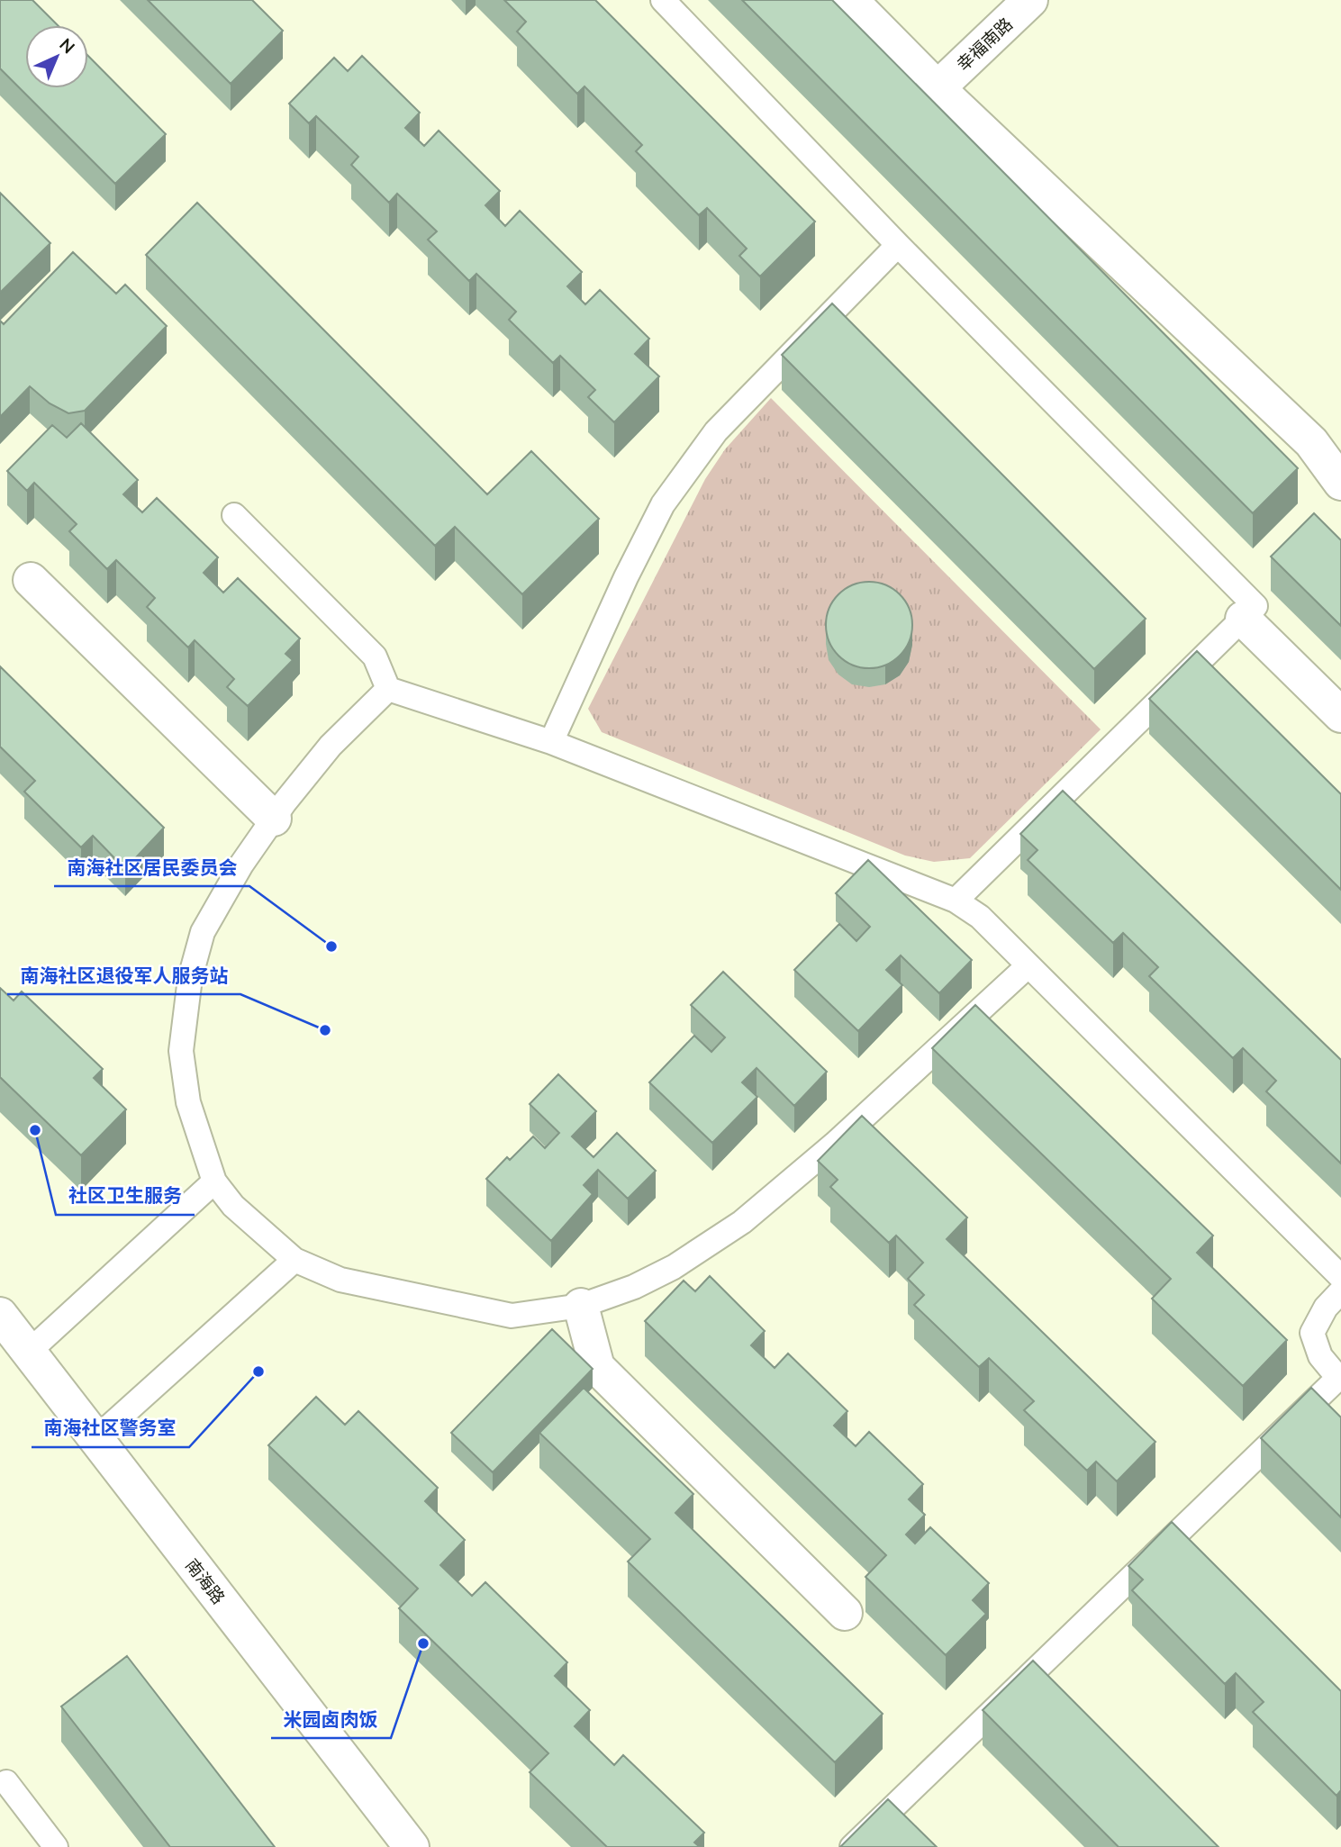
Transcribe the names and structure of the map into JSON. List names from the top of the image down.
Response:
{
  "streets": {
    "street": ["幸福南路", "南海路"]
  },
  "places": [
    "南海社区居民委员会",
    "南海社区退役军人服务站",
    "社区卫生服务",
    "南海社区警务室",
    "米园卤肉饭"
  ],
  "north": "top right"
}
